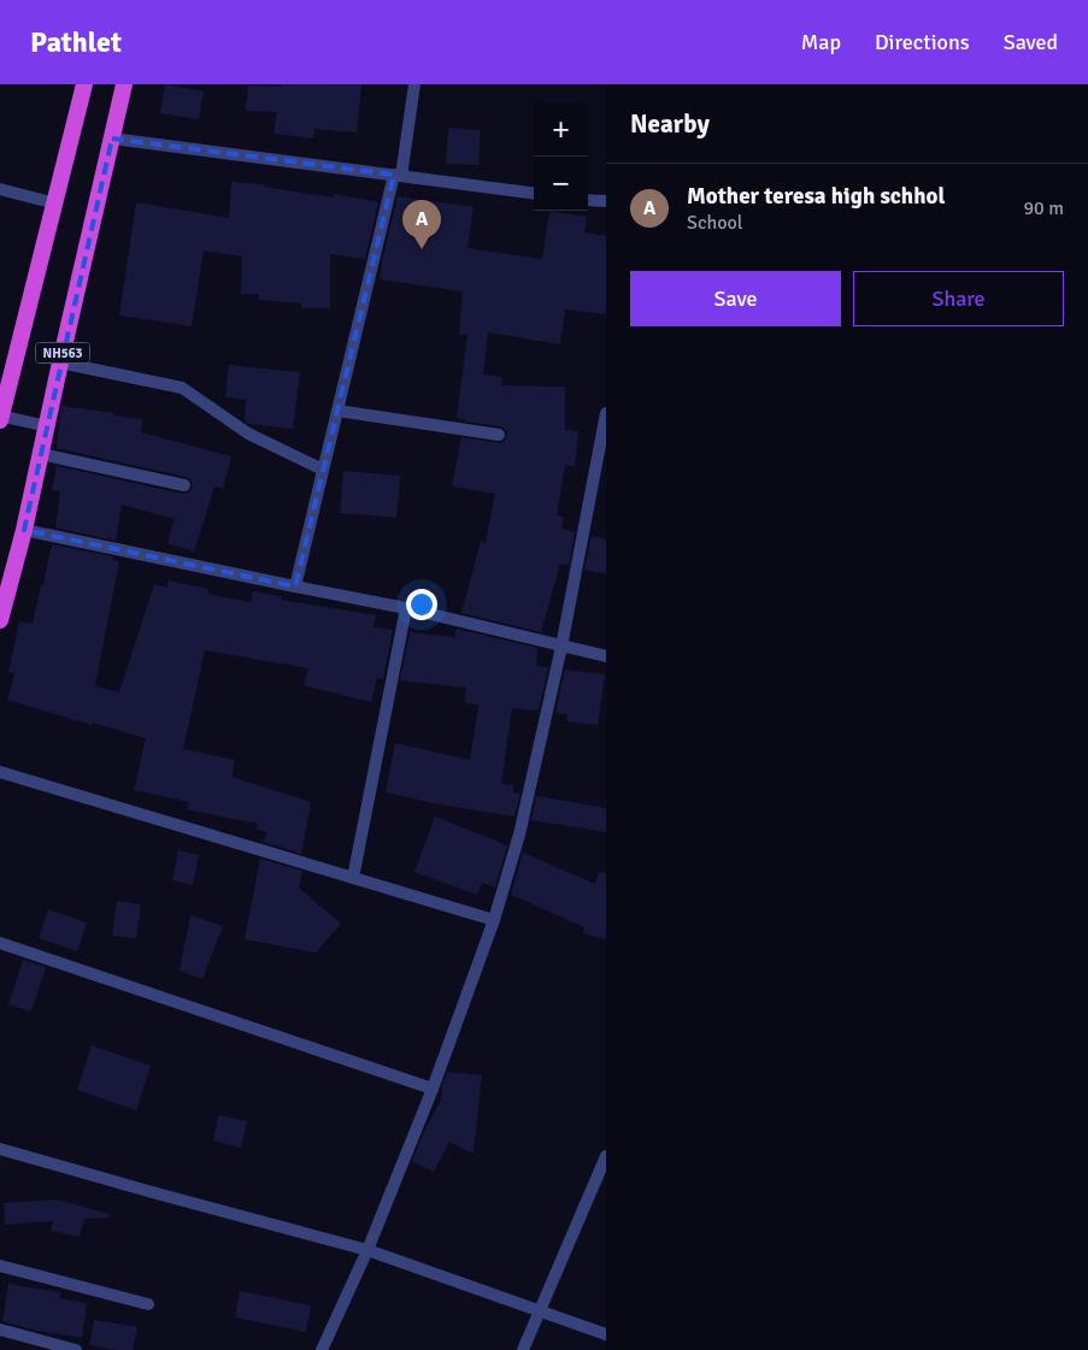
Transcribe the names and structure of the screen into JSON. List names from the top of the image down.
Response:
{
  "streets": {
    "highway": ["NH563"]
  },
  "page": {
    "header": "Pathlet",
    "nav": ["Map", "Directions", "Saved"],
    "heading": "Nearby",
    "map_buttons": ["+", "−"],
    "list": [
      {
        "mark": "A",
        "name": "Mother teresa high schhol",
        "note": "School",
        "value": "90 m"
      }
    ],
    "pins": "A",
    "buttons": ["Save", "Share"]
  }
}
